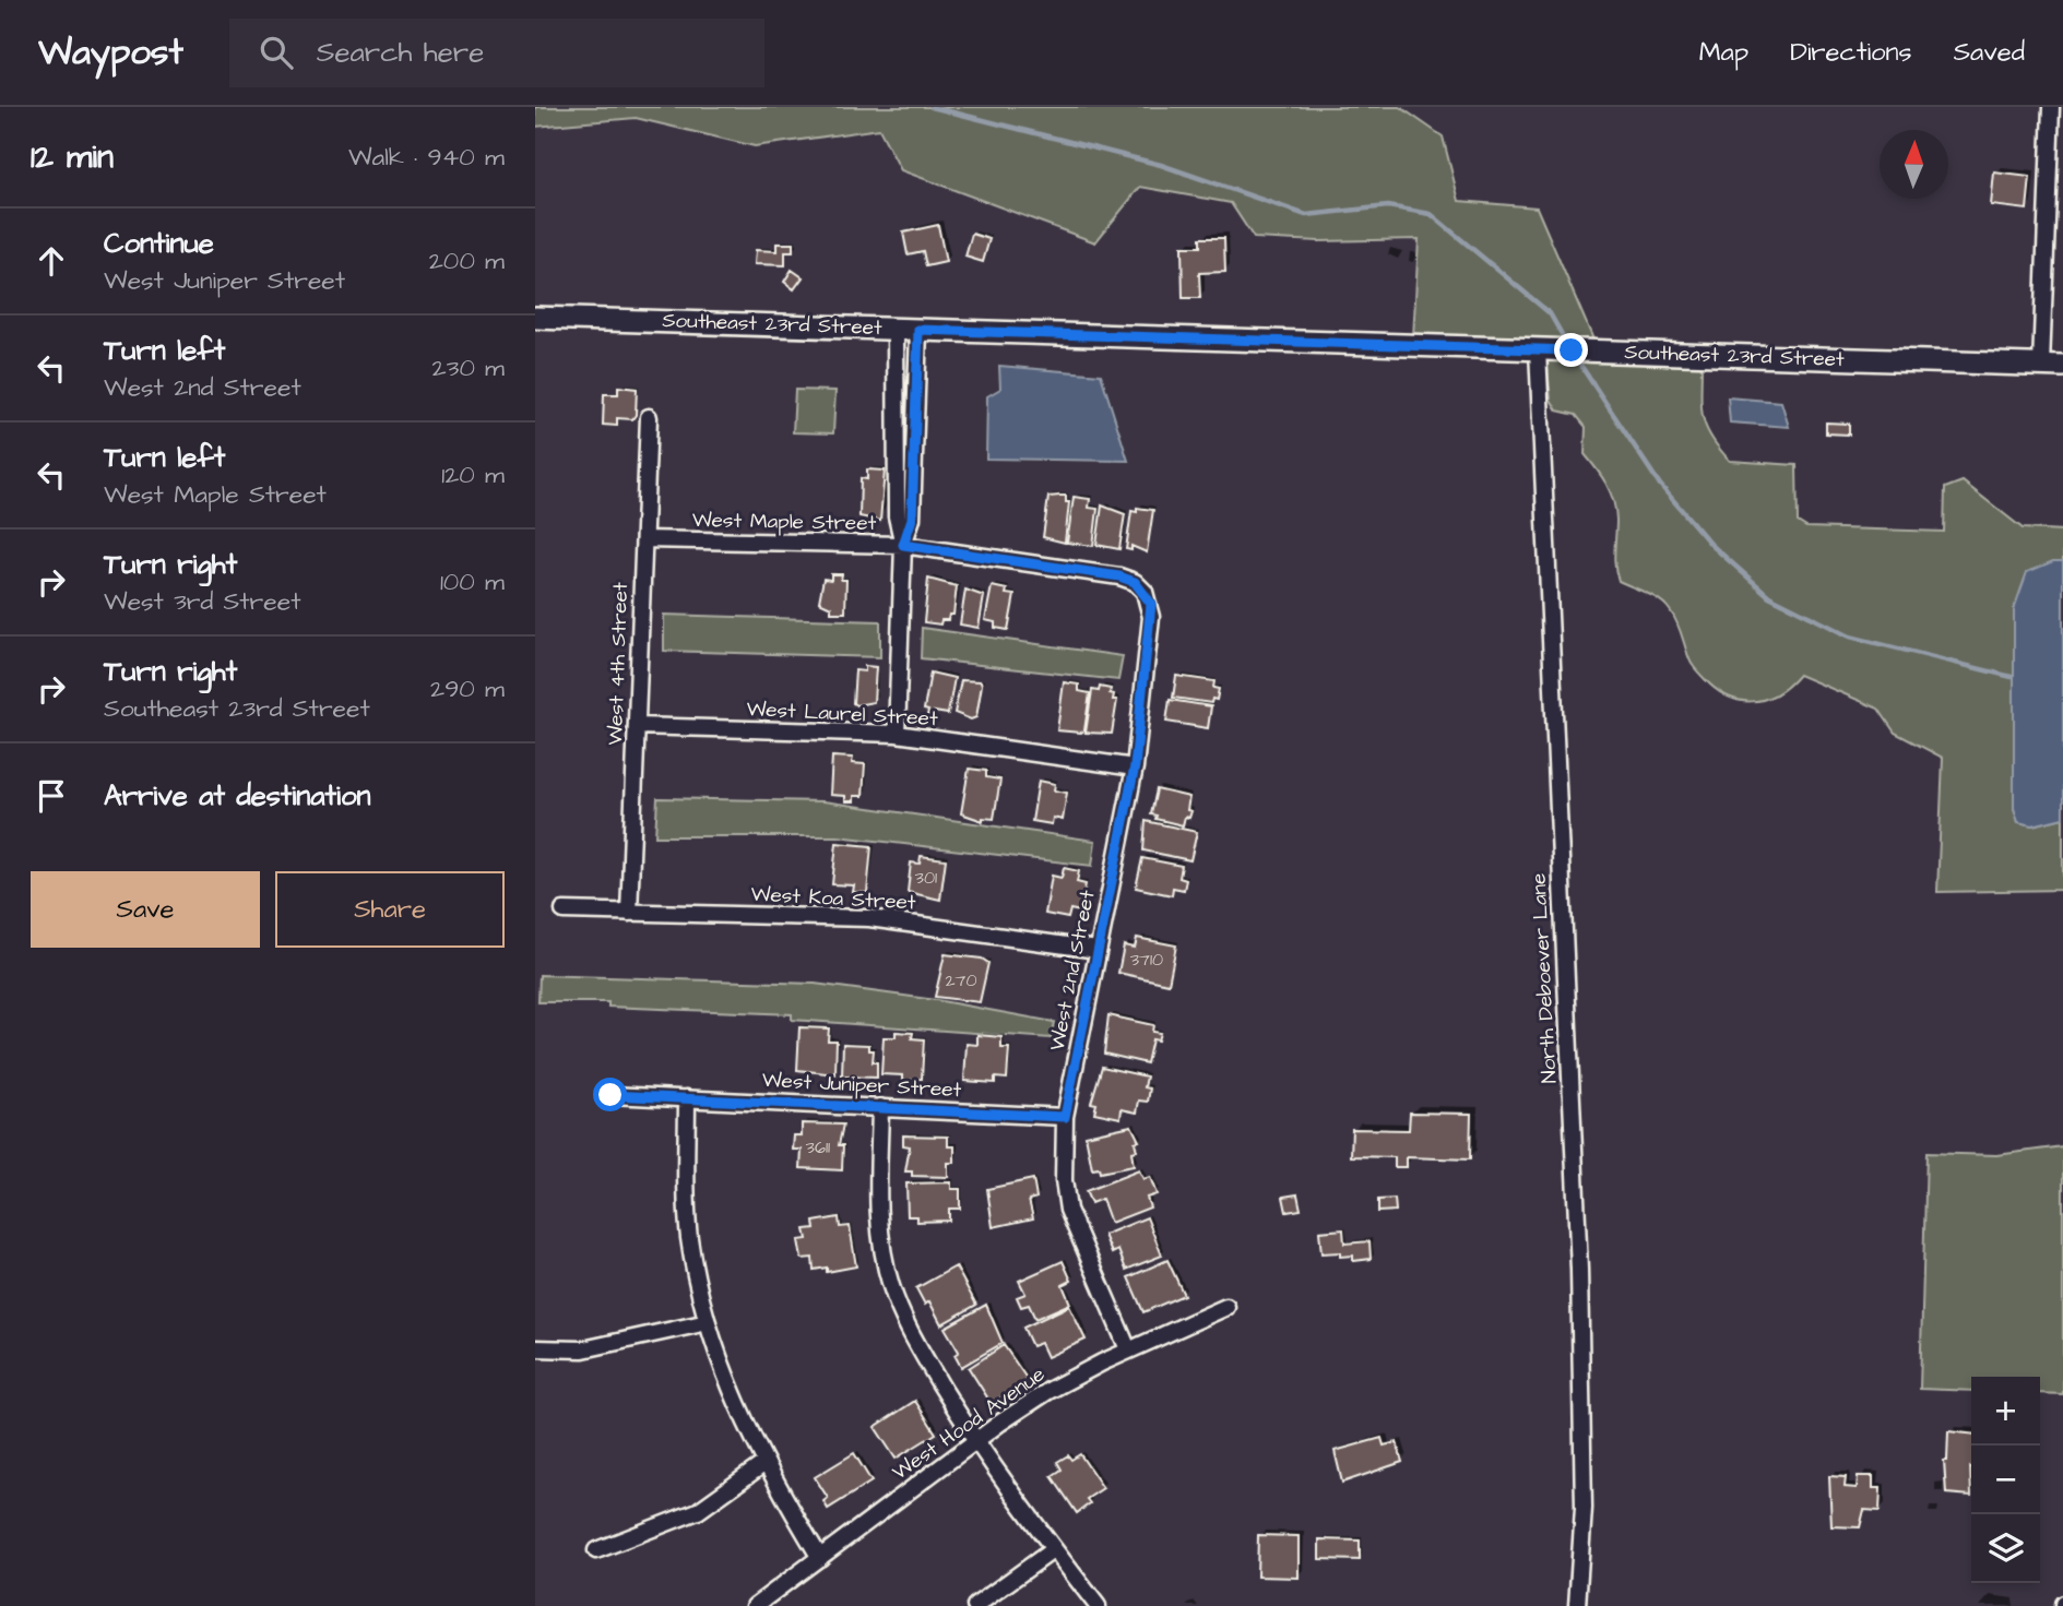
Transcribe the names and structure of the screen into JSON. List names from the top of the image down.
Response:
{
  "streets": {
    "street": [
      "Southeast 23rd Street",
      "West Maple Street",
      "West 4th Street",
      "West Laurel Street",
      "West Koa Street",
      "West 2nd Street",
      "North Deboever Lane",
      "West Juniper Street",
      "West Hood Avenue"
    ]
  },
  "crossings": [
    ["Southeast 23rd Street", "North Deboever Lane"],
    ["West Maple Street", "West 4th Street"],
    ["West Maple Street", "West 2nd Street"],
    ["West 4th Street", "West Laurel Street"],
    ["West 4th Street", "West Koa Street"],
    ["West Laurel Street", "West 2nd Street"],
    ["West Koa Street", "West 2nd Street"],
    ["West 2nd Street", "West Juniper Street"],
    ["West 2nd Street", "West Hood Avenue"]
  ],
  "house_numbers": [
    "301",
    "3710",
    "270",
    "3611"
  ],
  "north": "top",
  "page": {
    "header": "Waypost",
    "search": "Search here",
    "nav": ["Map", "Directions", "Saved"],
    "heading": ["12 min", "Walk · 940 m"],
    "list": [
      ["Continue", "West Juniper Street", "200 m"],
      ["Turn left", "West 2nd Street", "230 m"],
      ["Turn left", "West Maple Street", "120 m"],
      ["Turn right", "West 3rd Street", "100 m"],
      ["Turn right", "Southeast 23rd Street", "290 m"],
      "Arrive at destination"
    ],
    "buttons": ["Save", "Share"],
    "map_buttons": ["+", "−"]
  }
}
